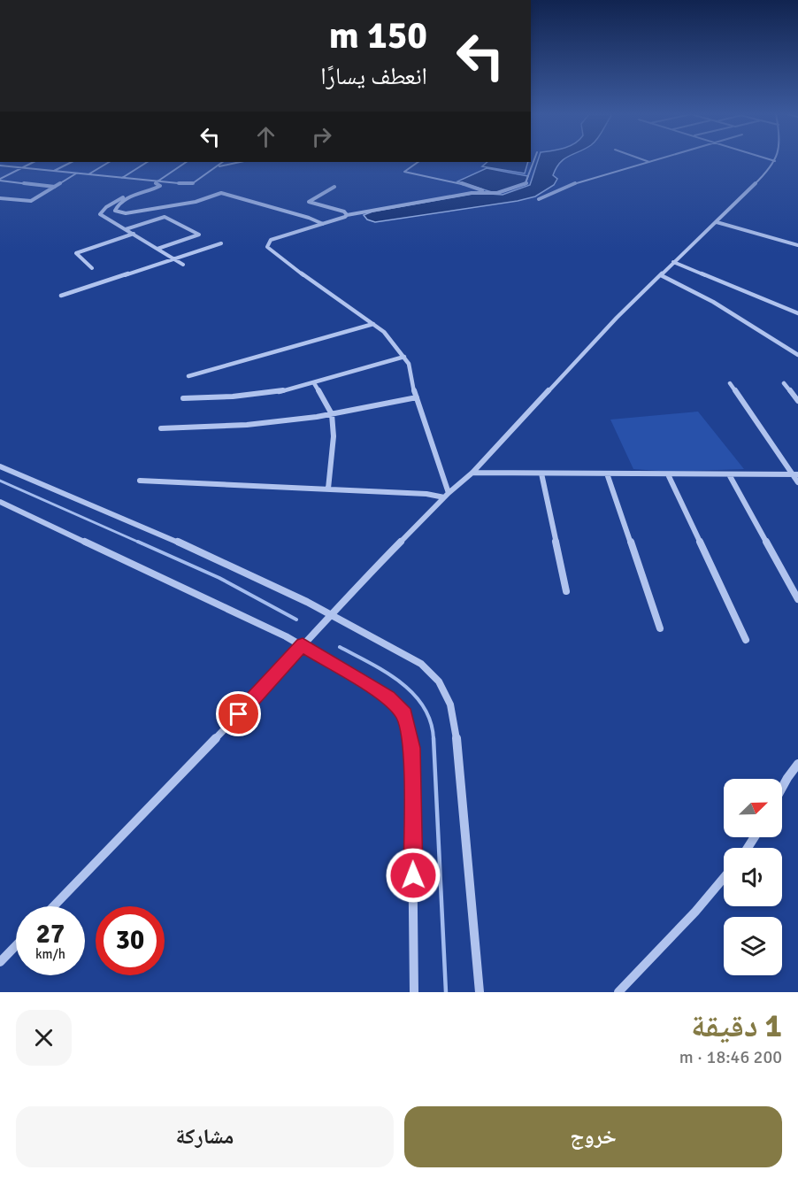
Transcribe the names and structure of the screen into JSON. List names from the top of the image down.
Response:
{
  "north": "top right",
  "page": {
    "turn": ["150 m", "انعطف يسارًا"],
    "speed": "27 km/h",
    "limit": "30",
    "heading": ["1 دقيقة", "200 m · 18:46"],
    "buttons": ["خروج", "مشاركة"]
  }
}
